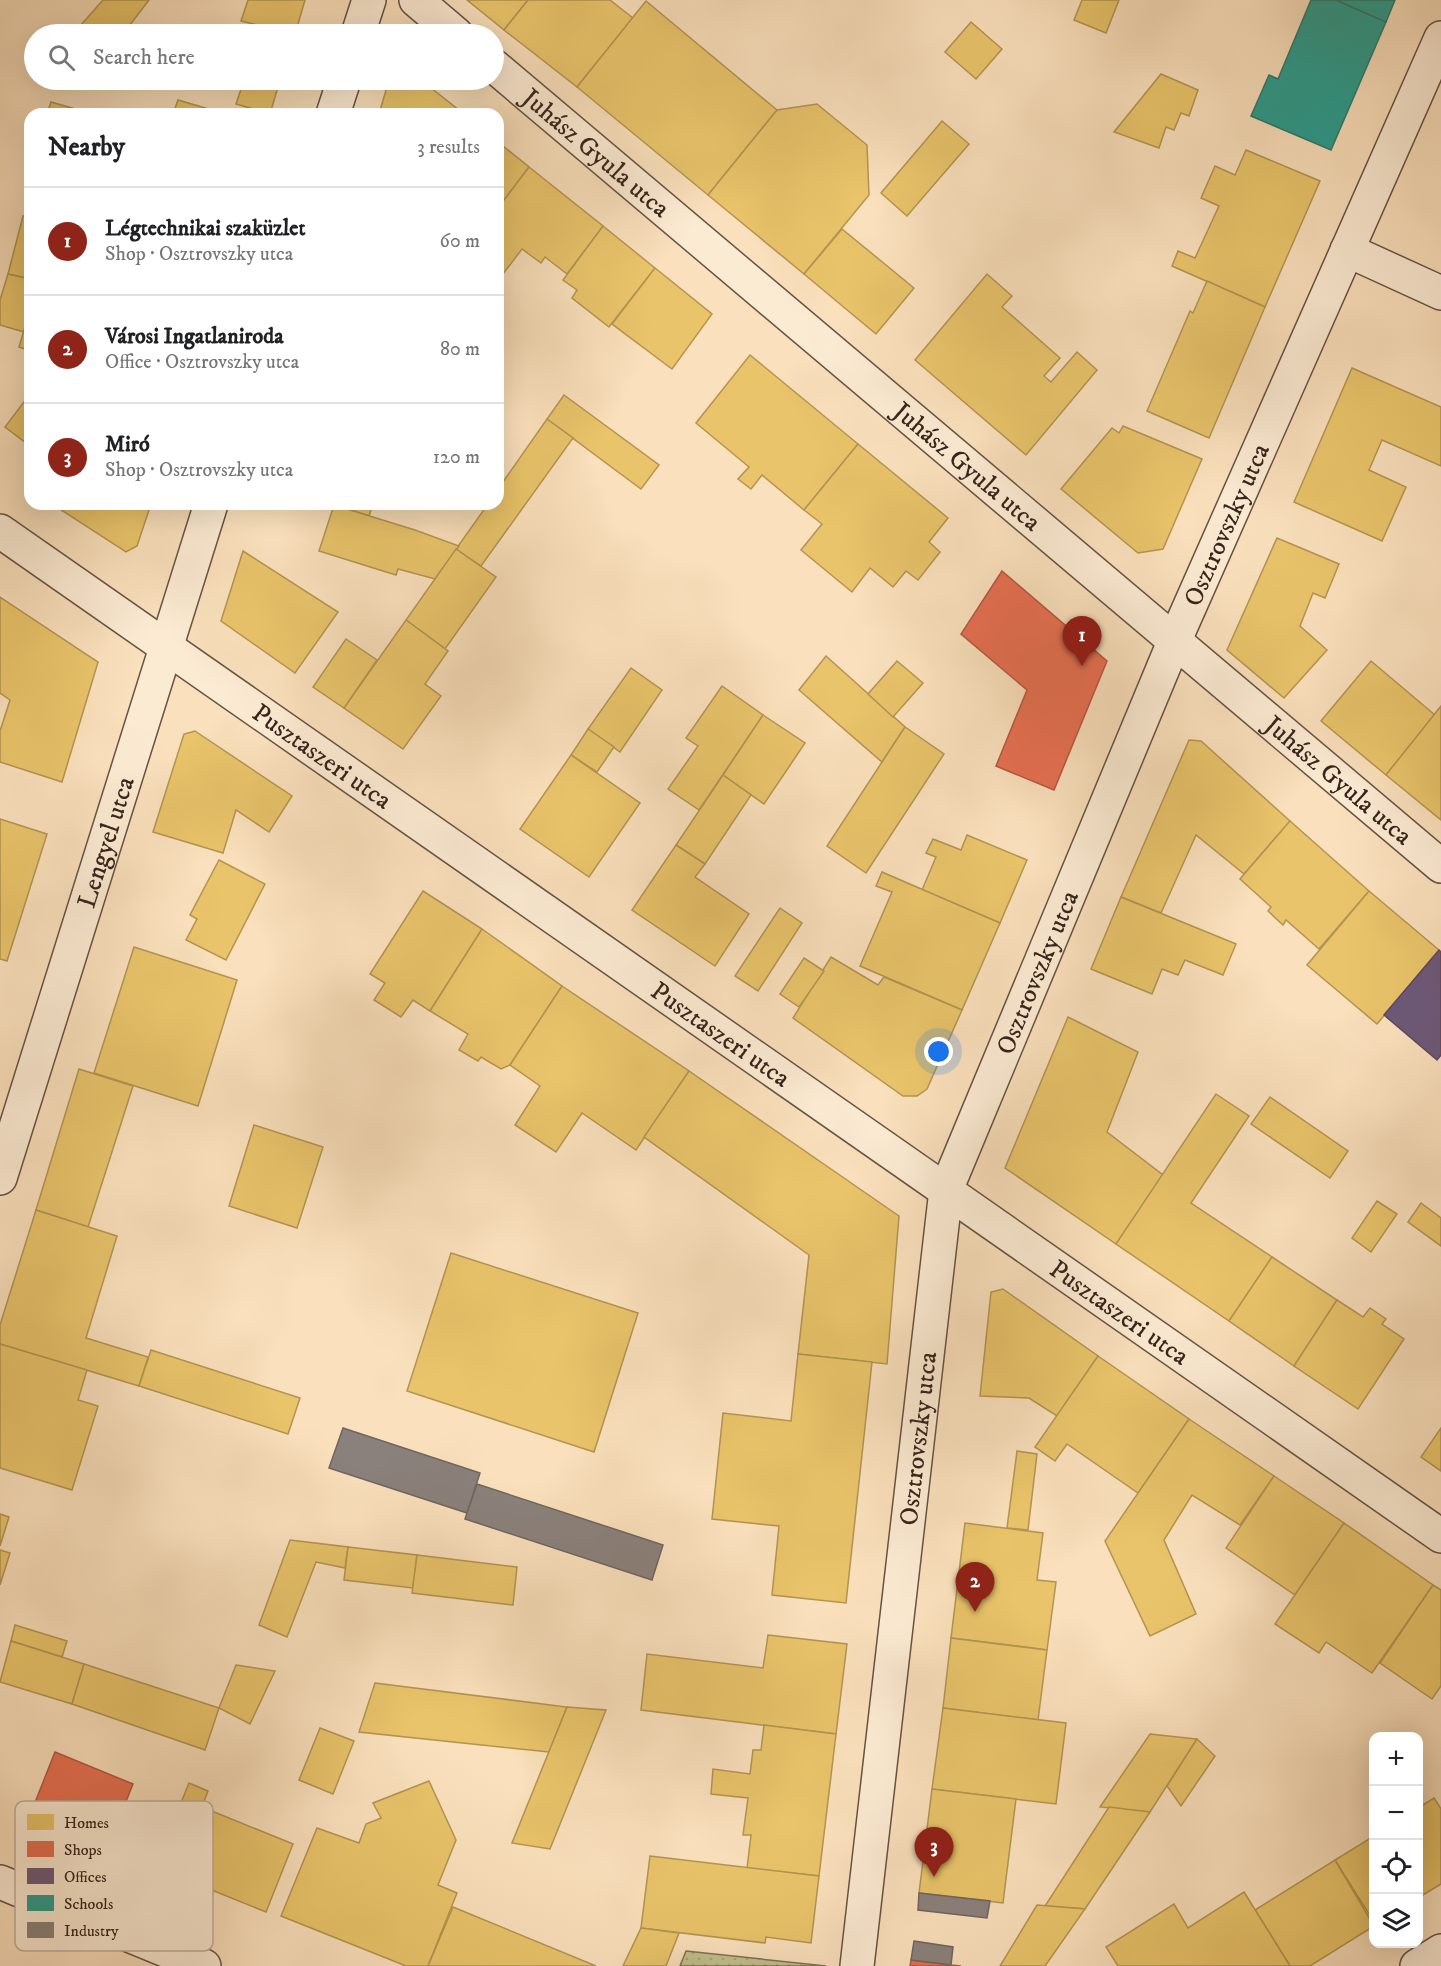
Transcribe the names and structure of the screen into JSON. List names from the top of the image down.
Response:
{
  "streets": {
    "street": [
      "Juhász Gyula utca",
      "Osztrovszky utca",
      "Pusztaszeri utca",
      "Lengyel utca"
    ]
  },
  "crossings": [
    ["Juhász Gyula utca", "Osztrovszky utca"],
    ["Osztrovszky utca", "Pusztaszeri utca"],
    ["Pusztaszeri utca", "Lengyel utca"]
  ],
  "legend": [
    "Homes",
    "Shops",
    "Offices",
    "Schools",
    "Industry"
  ],
  "page": {
    "search": "Search here",
    "heading": ["Nearby", "3 results"],
    "list": [
      {
        "mark": "1",
        "name": "Légtechnikai szaküzlet",
        "note": "Shop · Osztrovszky utca",
        "value": "60 m"
      },
      {
        "mark": "2",
        "name": "Városi Ingatlaniroda",
        "note": "Office · Osztrovszky utca",
        "value": "80 m"
      },
      {
        "mark": "3",
        "name": "Miró",
        "note": "Shop · Osztrovszky utca",
        "value": "120 m"
      }
    ],
    "pins": ["1", "2", "3"],
    "map_buttons": ["+", "−"]
  }
}
